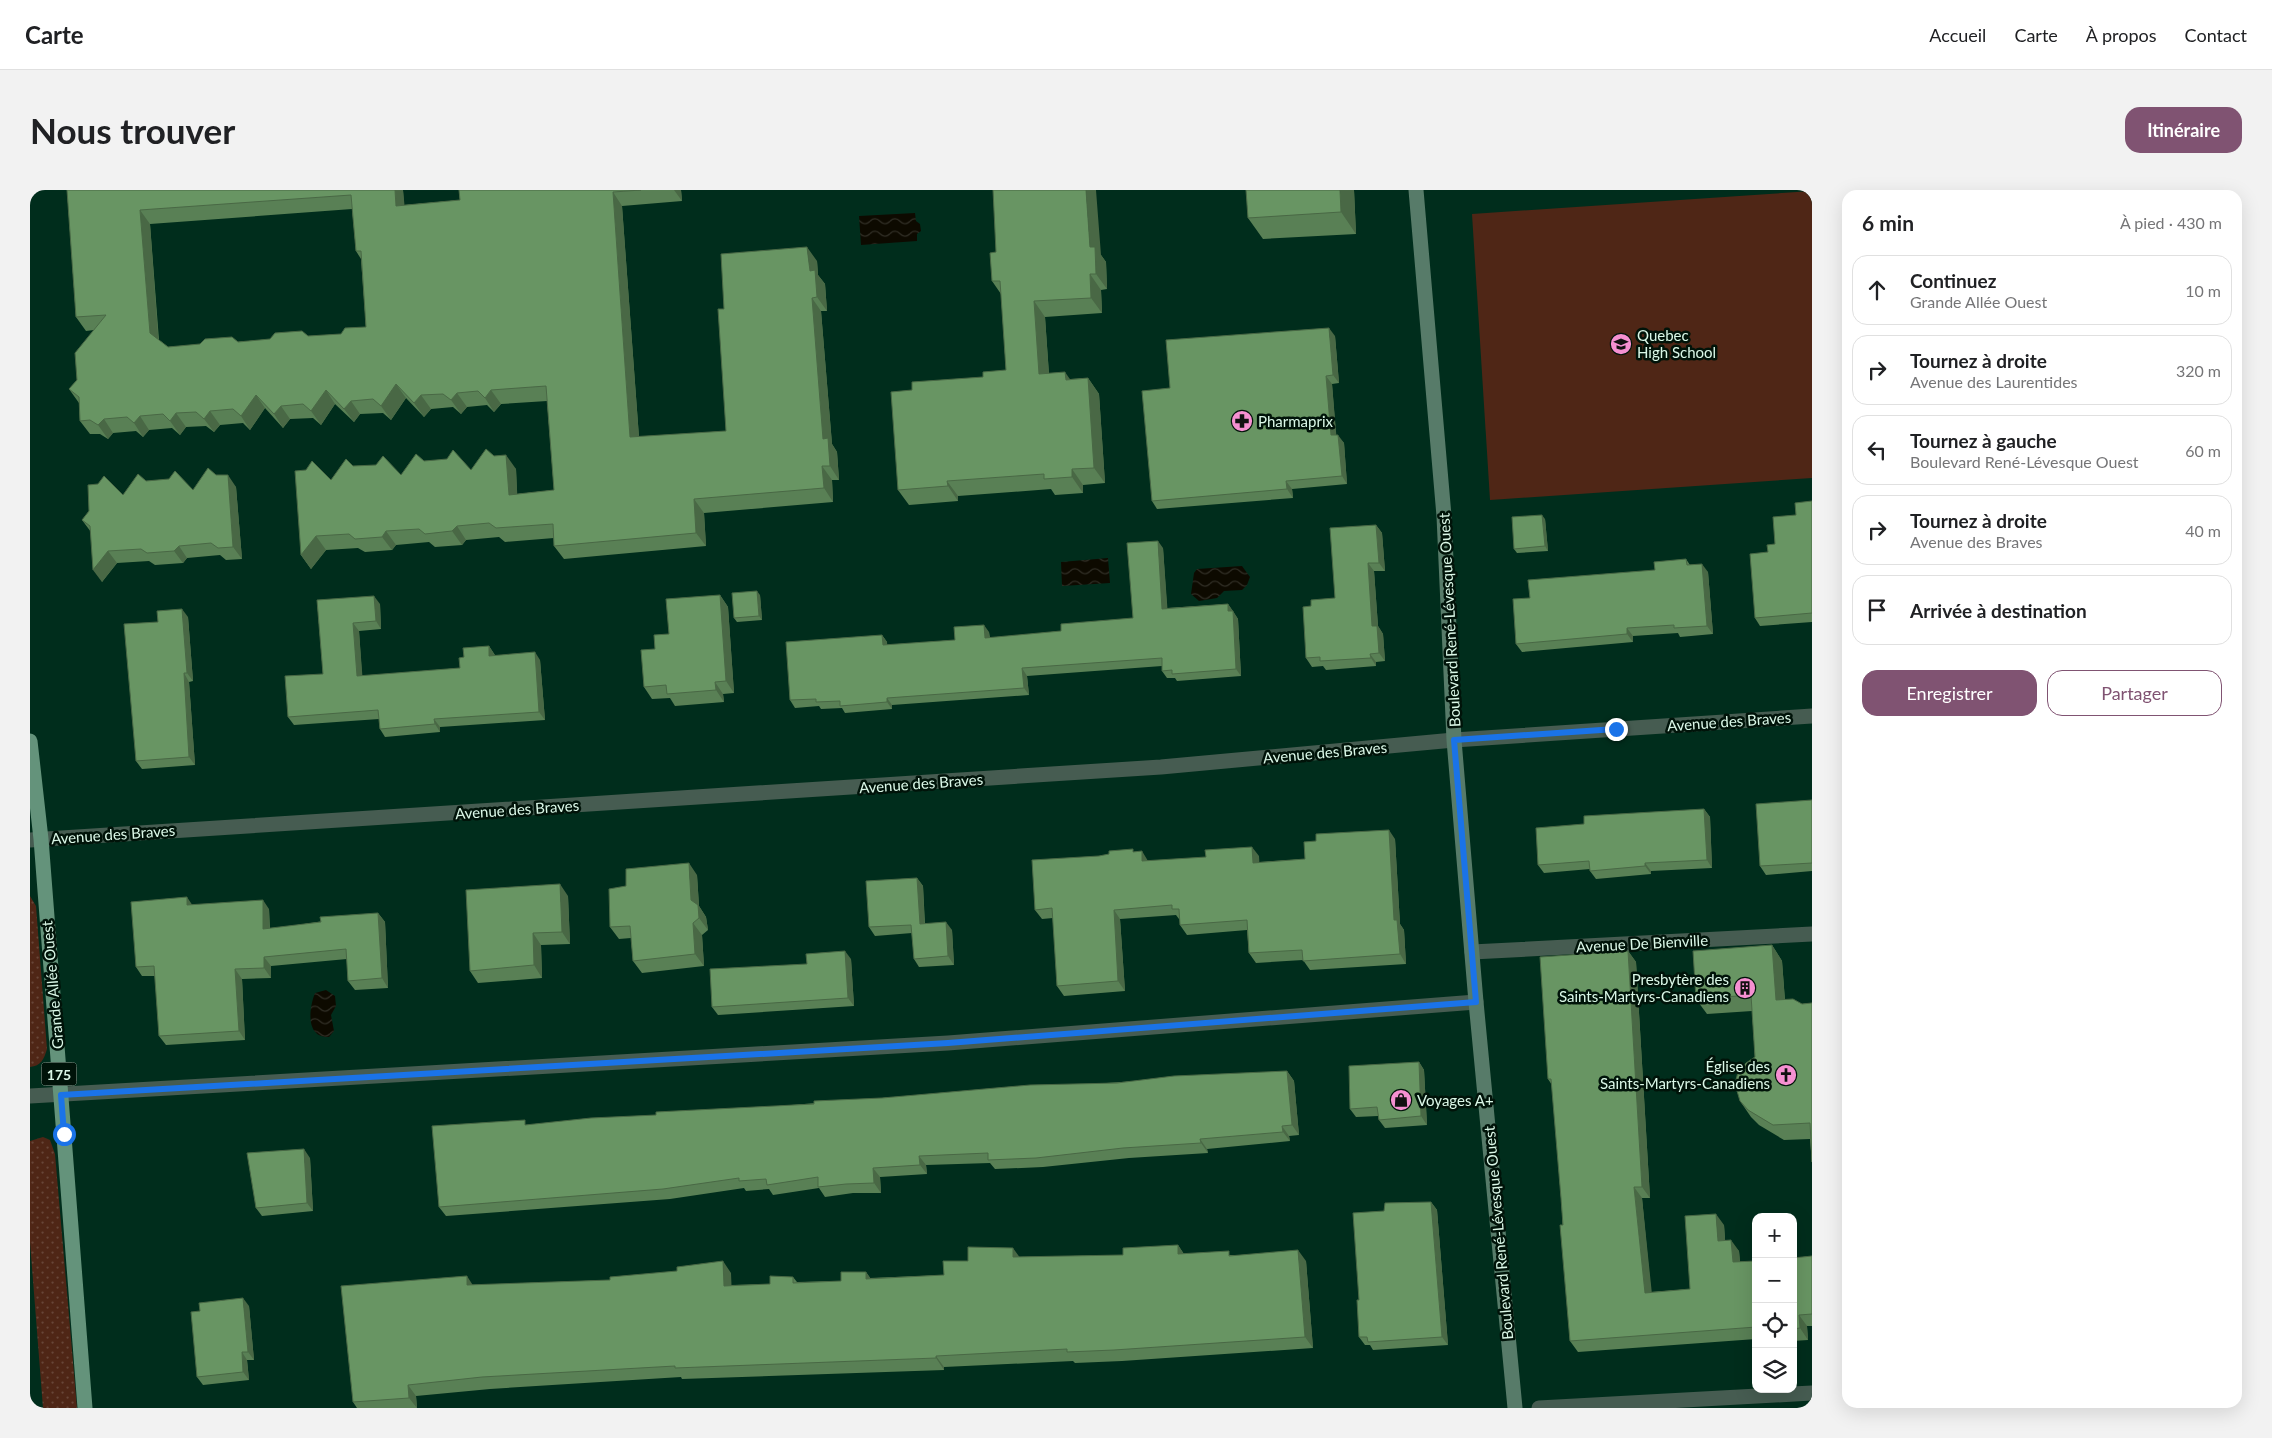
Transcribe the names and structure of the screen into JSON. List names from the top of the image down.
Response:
{
  "streets": {
    "main road": ["Boulevard René-Lévesque Ouest", "Grande Allée Ouest", "175"],
    "street": ["Avenue des Braves", "Avenue De Bienville"]
  },
  "crossings": [
    ["Boulevard René-Lévesque Ouest", "Avenue des Braves"],
    ["Boulevard René-Lévesque Ouest", "Avenue De Bienville"],
    ["Avenue des Braves", "Grande Allée Ouest"]
  ],
  "places": {
    "school or university": ["Quebec High School"],
    "pharmacy": ["Pharmaprix"],
    "building": ["Presbytère des Saints-Martyrs-Canadiens"],
    "church": ["Église des Saints-Martyrs-Canadiens"],
    "shop": ["Voyages A+"]
  },
  "page": {
    "header": "Carte",
    "nav": [
      "Accueil",
      "Carte",
      "À propos",
      "Contact"
    ],
    "buttons": [
      "Itinéraire",
      ["Enregistrer", "Partager"]
    ],
    "title": "Nous trouver",
    "heading": ["6 min", "À pied · 430 m"],
    "list": [
      ["Continuez", "Grande Allée Ouest", "10 m"],
      ["Tournez à droite", "Avenue des Laurentides", "320 m"],
      ["Tournez à gauche", "Boulevard René-Lévesque Ouest", "60 m"],
      ["Tournez à droite", "Avenue des Braves", "40 m"],
      "Arrivée à destination"
    ],
    "map_buttons": ["+", "−"]
  }
}
